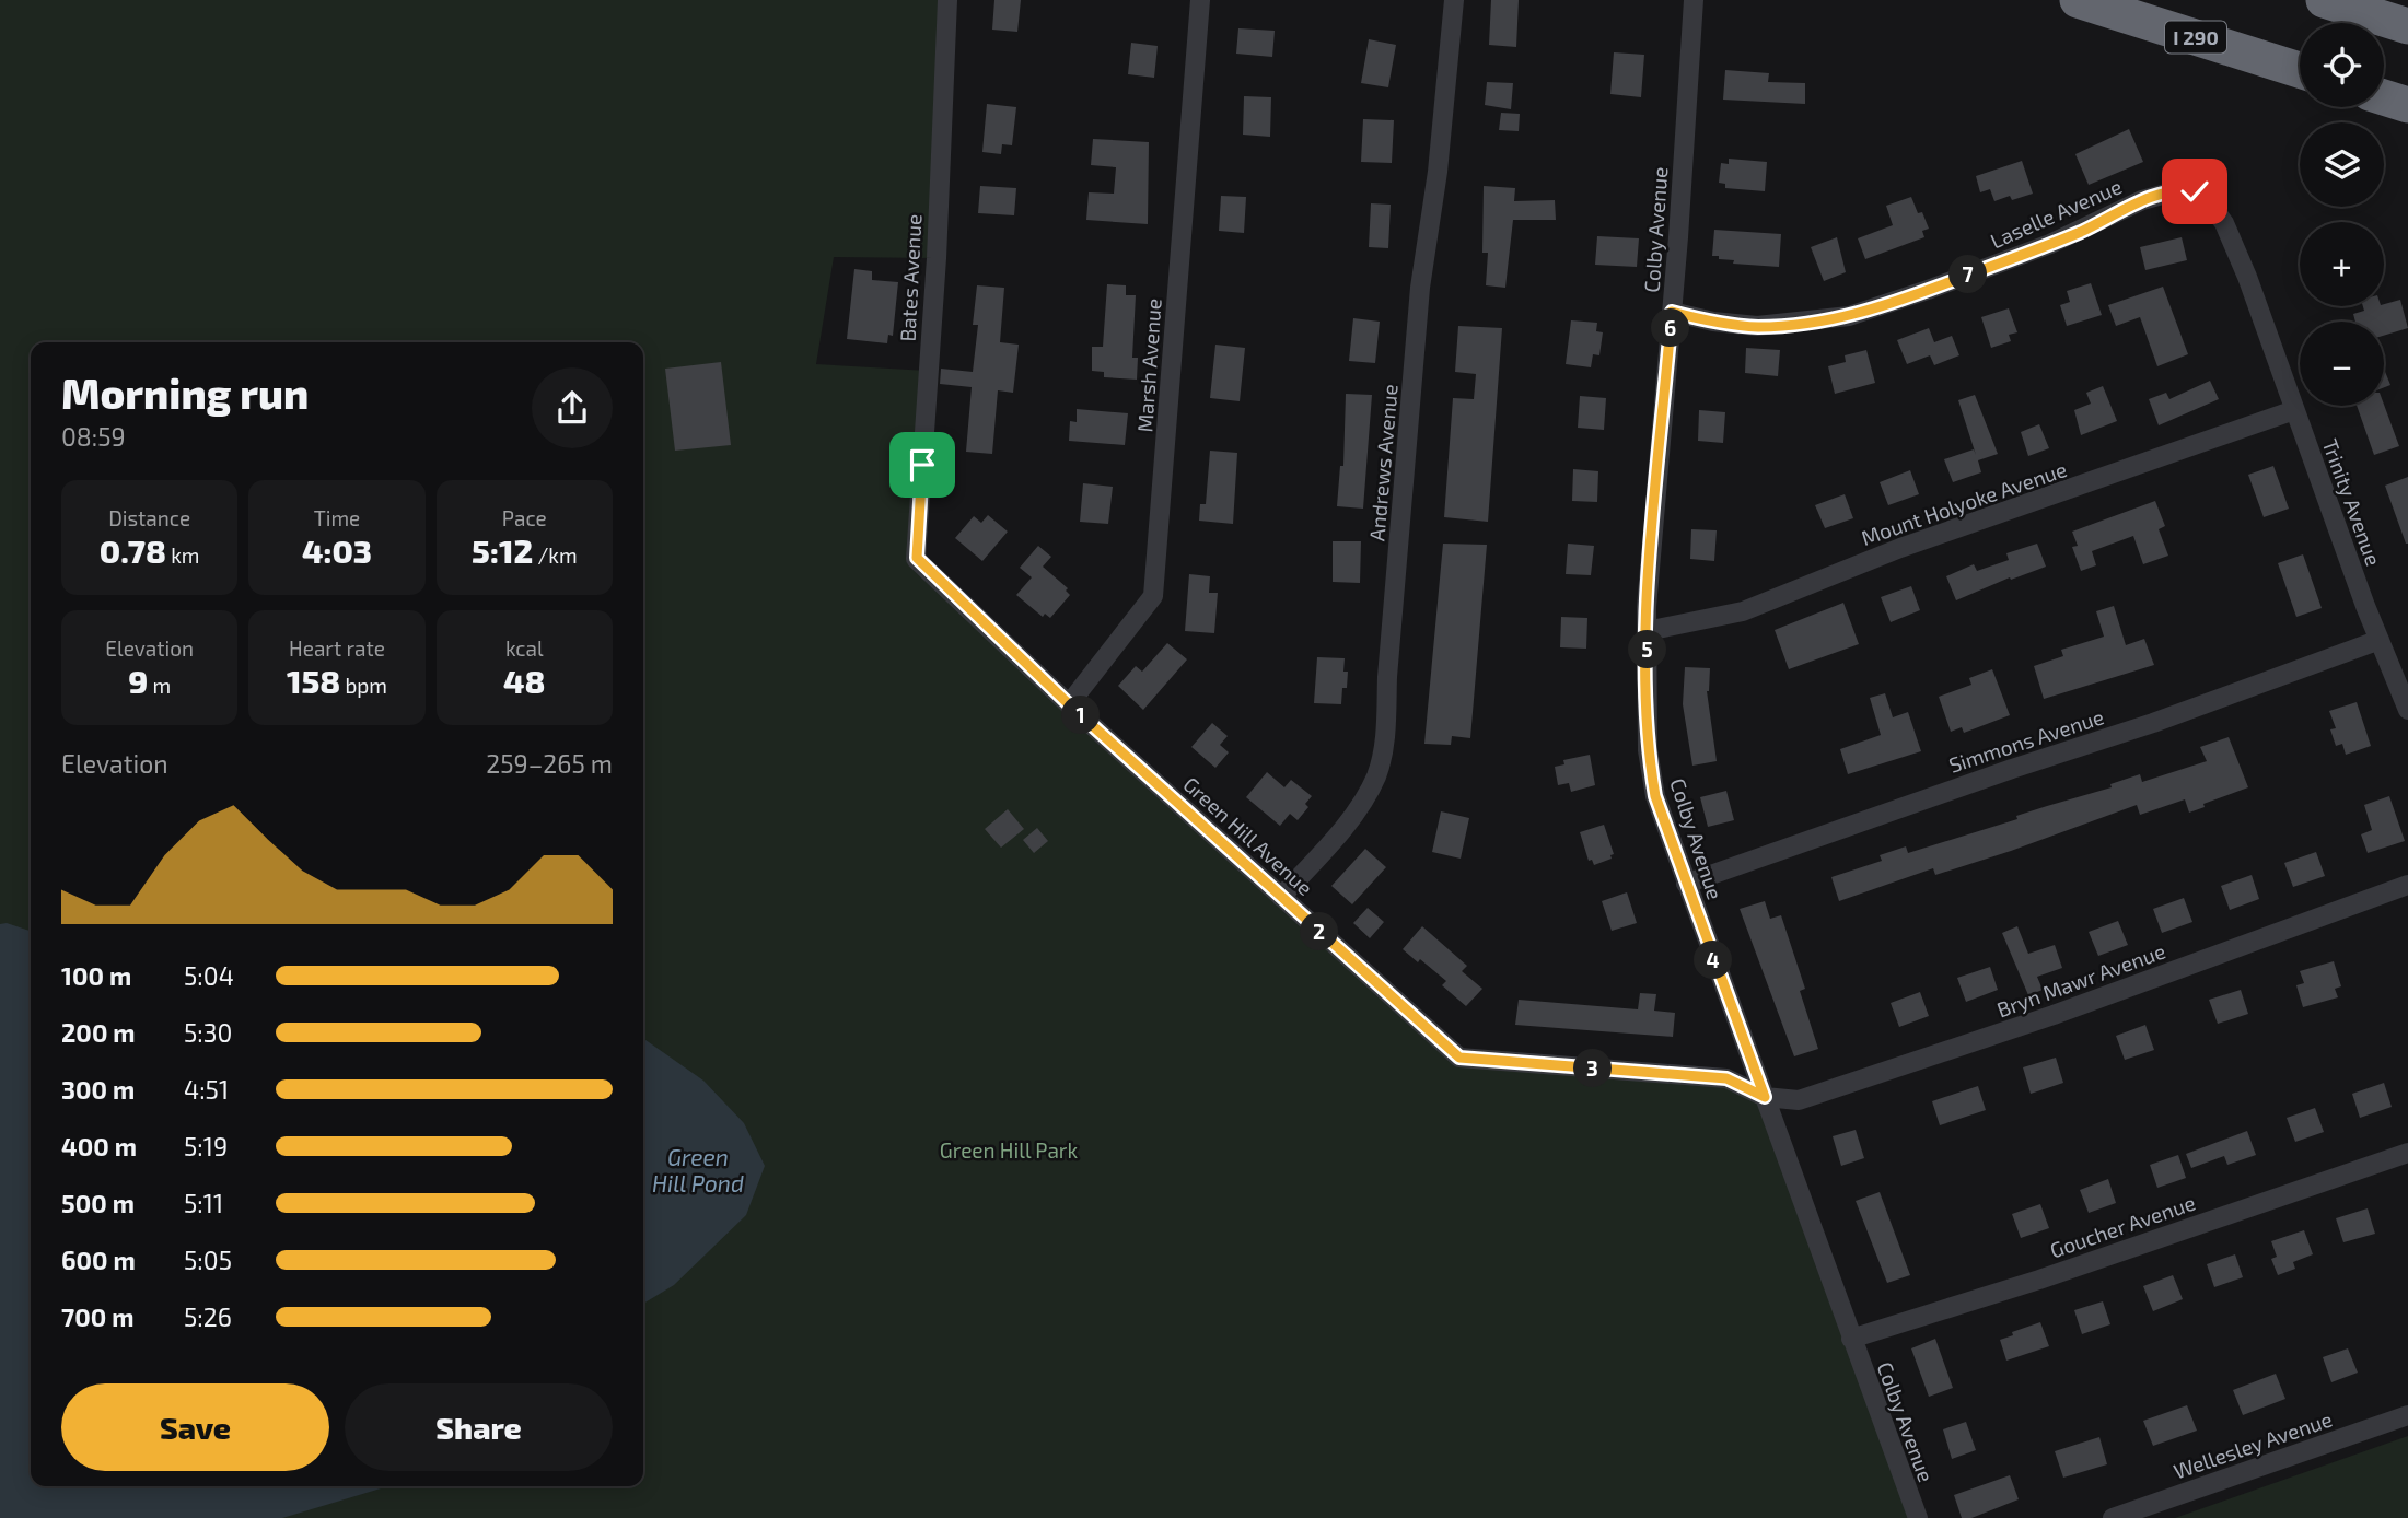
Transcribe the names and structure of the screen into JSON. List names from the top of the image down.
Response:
{
  "streets": {
    "highway": ["I 290"],
    "street": [
      "Laselle Avenue",
      "Colby Avenue",
      "Bates Avenue",
      "Marsh Avenue",
      "Andrews Avenue",
      "Trinity Avenue",
      "Mount Holyoke Avenue",
      "Simmons Avenue",
      "Green Hill Avenue",
      "Bryn Mawr Avenue",
      "Goucher Avenue",
      "Wellesley Avenue"
    ]
  },
  "crossings": [
    ["Laselle Avenue", "Colby Avenue"],
    ["Laselle Avenue", "Trinity Avenue"],
    ["Colby Avenue", "Mount Holyoke Avenue"],
    ["Colby Avenue", "Simmons Avenue"],
    ["Colby Avenue", "Green Hill Avenue"],
    ["Colby Avenue", "Bryn Mawr Avenue"],
    ["Colby Avenue", "Goucher Avenue"],
    ["Bates Avenue", "Green Hill Avenue"],
    ["Marsh Avenue", "Green Hill Avenue"],
    ["Andrews Avenue", "Green Hill Avenue"],
    ["Trinity Avenue", "Mount Holyoke Avenue"],
    ["Trinity Avenue", "Simmons Avenue"],
    ["Green Hill Avenue", "Bryn Mawr Avenue"]
  ],
  "water": ["Green Hill Pond"],
  "parks": ["Green Hill Park"],
  "page": {
    "map_buttons": ["+", "−"],
    "pins": [
      "7",
      "6",
      "5",
      "1",
      "2",
      "4",
      "3"
    ],
    "heading": ["Morning run", "08:59"],
    "stats": [
      ["Distance", "0.78 km"],
      ["Time", "4:03"],
      ["Pace", "5:12 /km"],
      ["Elevation", "9 m"],
      ["Heart rate", "158 bpm"],
      ["kcal", "48"]
    ],
    "chart": ["Elevation", "259–265 m"],
    "list": [
      {
        "name": "100 m",
        "note": "5:04"
      },
      {
        "name": "200 m",
        "note": "5:30"
      },
      {
        "name": "300 m",
        "note": "4:51"
      },
      {
        "name": "400 m",
        "note": "5:19"
      },
      {
        "name": "500 m",
        "note": "5:11"
      },
      {
        "name": "600 m",
        "note": "5:05"
      },
      {
        "name": "700 m",
        "note": "5:26"
      }
    ],
    "buttons": ["Save", "Share"]
  }
}
